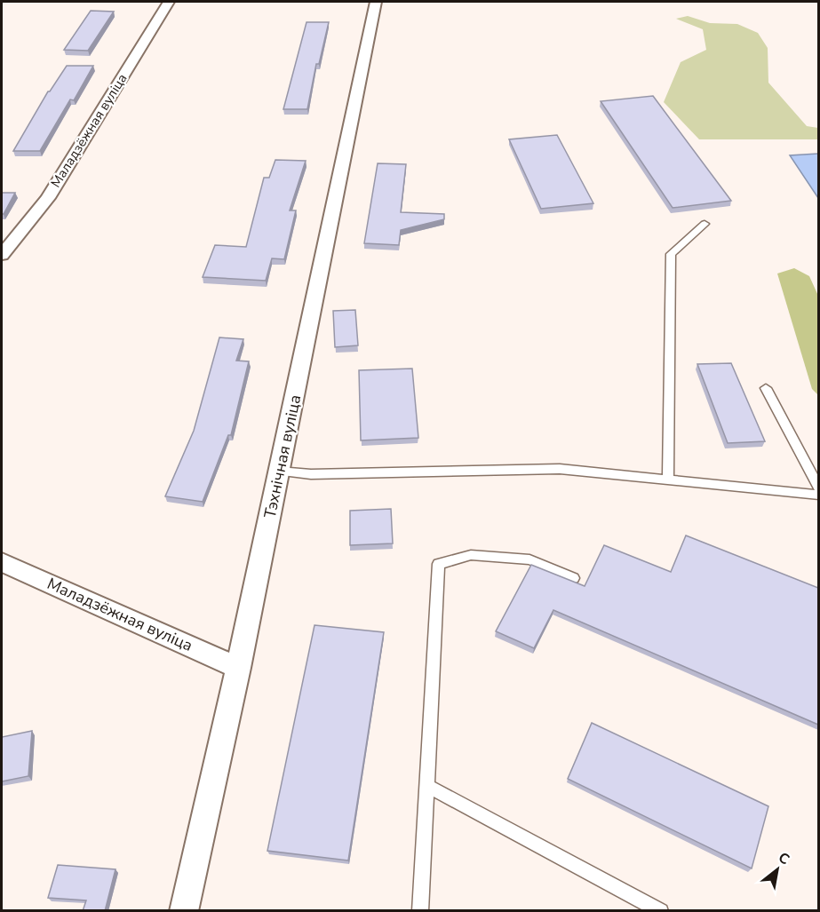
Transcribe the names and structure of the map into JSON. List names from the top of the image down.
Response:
{
  "streets": {
    "street": ["Маладзёжная вуліца", "Тэхнічная вуліца"]
  },
  "crossings": [
    ["Маладзёжная вуліца", "Тэхнічная вуліца"]
  ],
  "north": "top right"
}
